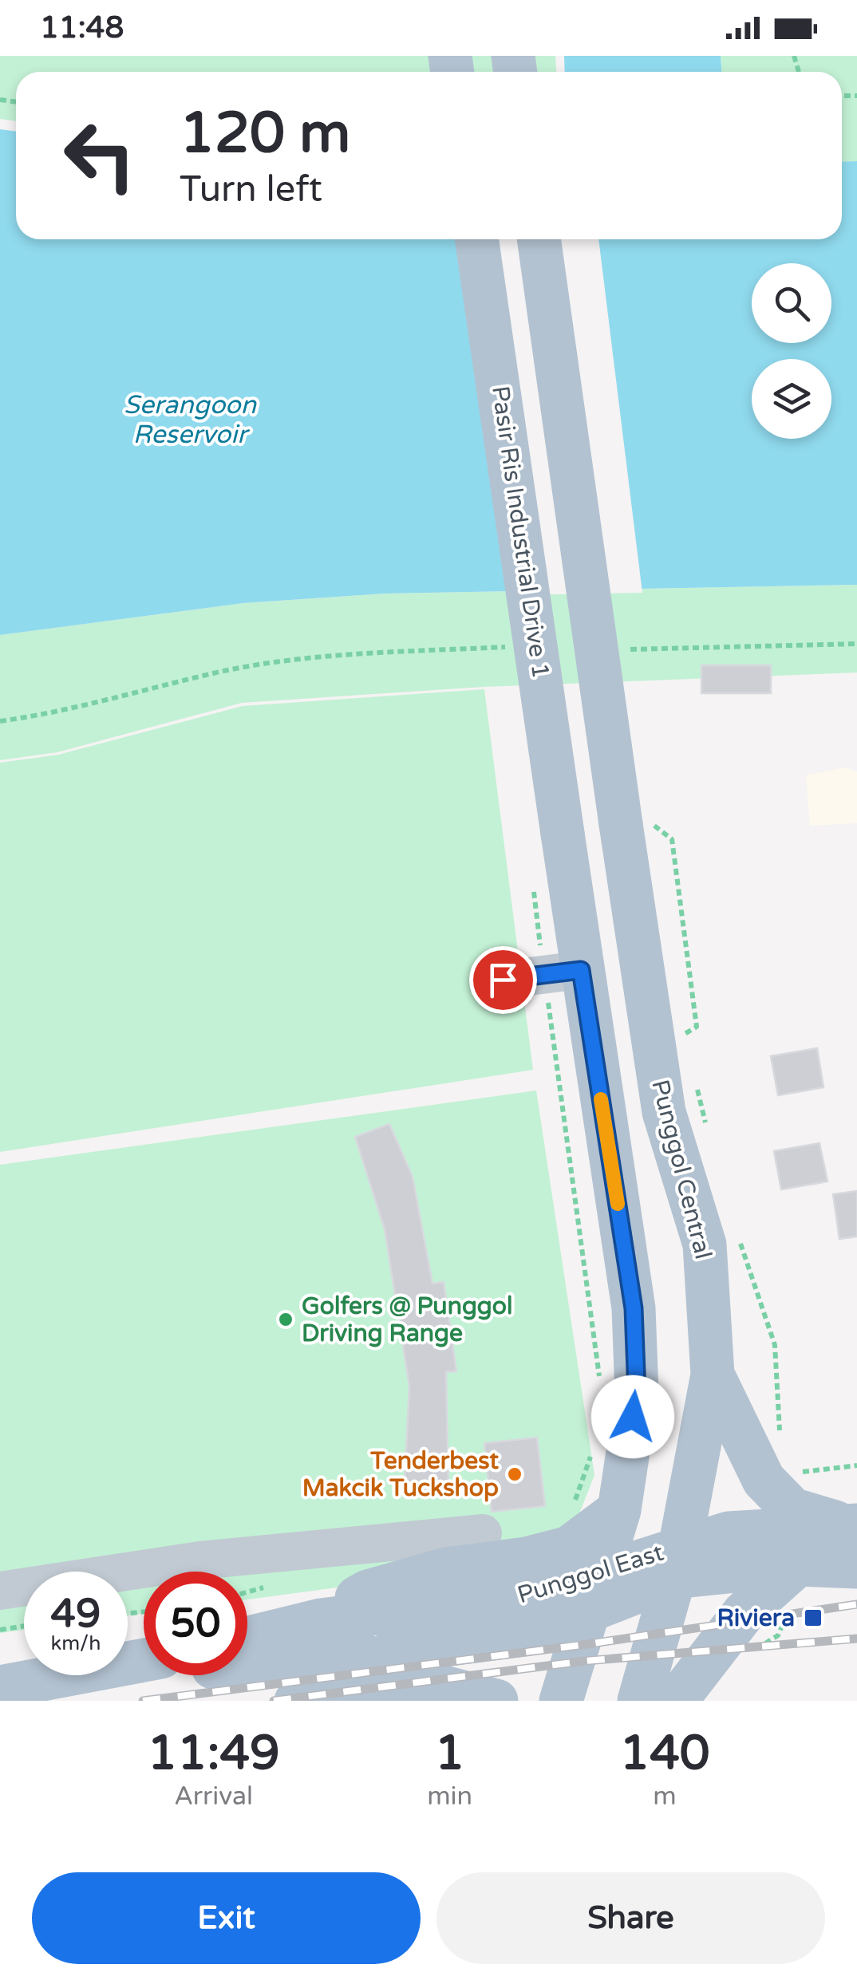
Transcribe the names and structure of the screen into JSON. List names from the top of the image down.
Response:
{
  "streets": {
    "main road": ["Pasir Ris Industrial Drive 1", "Punggol Central", "Punggol East"]
  },
  "crossings": [
    ["Punggol Central", "Punggol East"]
  ],
  "water": ["Serangoon Reservoir"],
  "places": {
    "other": ["Golfers @ Punggol Driving Range", "Tenderbest Makcik Tuckshop"],
    "transit": ["Riviera"]
  },
  "page": {
    "status": "11:48",
    "turn": ["120 m", "Turn left"],
    "speed": "49 km/h",
    "limit": "50",
    "eta": [
      "11:49",
      "Arrival",
      "1",
      "min",
      "140",
      "m"
    ],
    "buttons": ["Exit", "Share"]
  }
}
